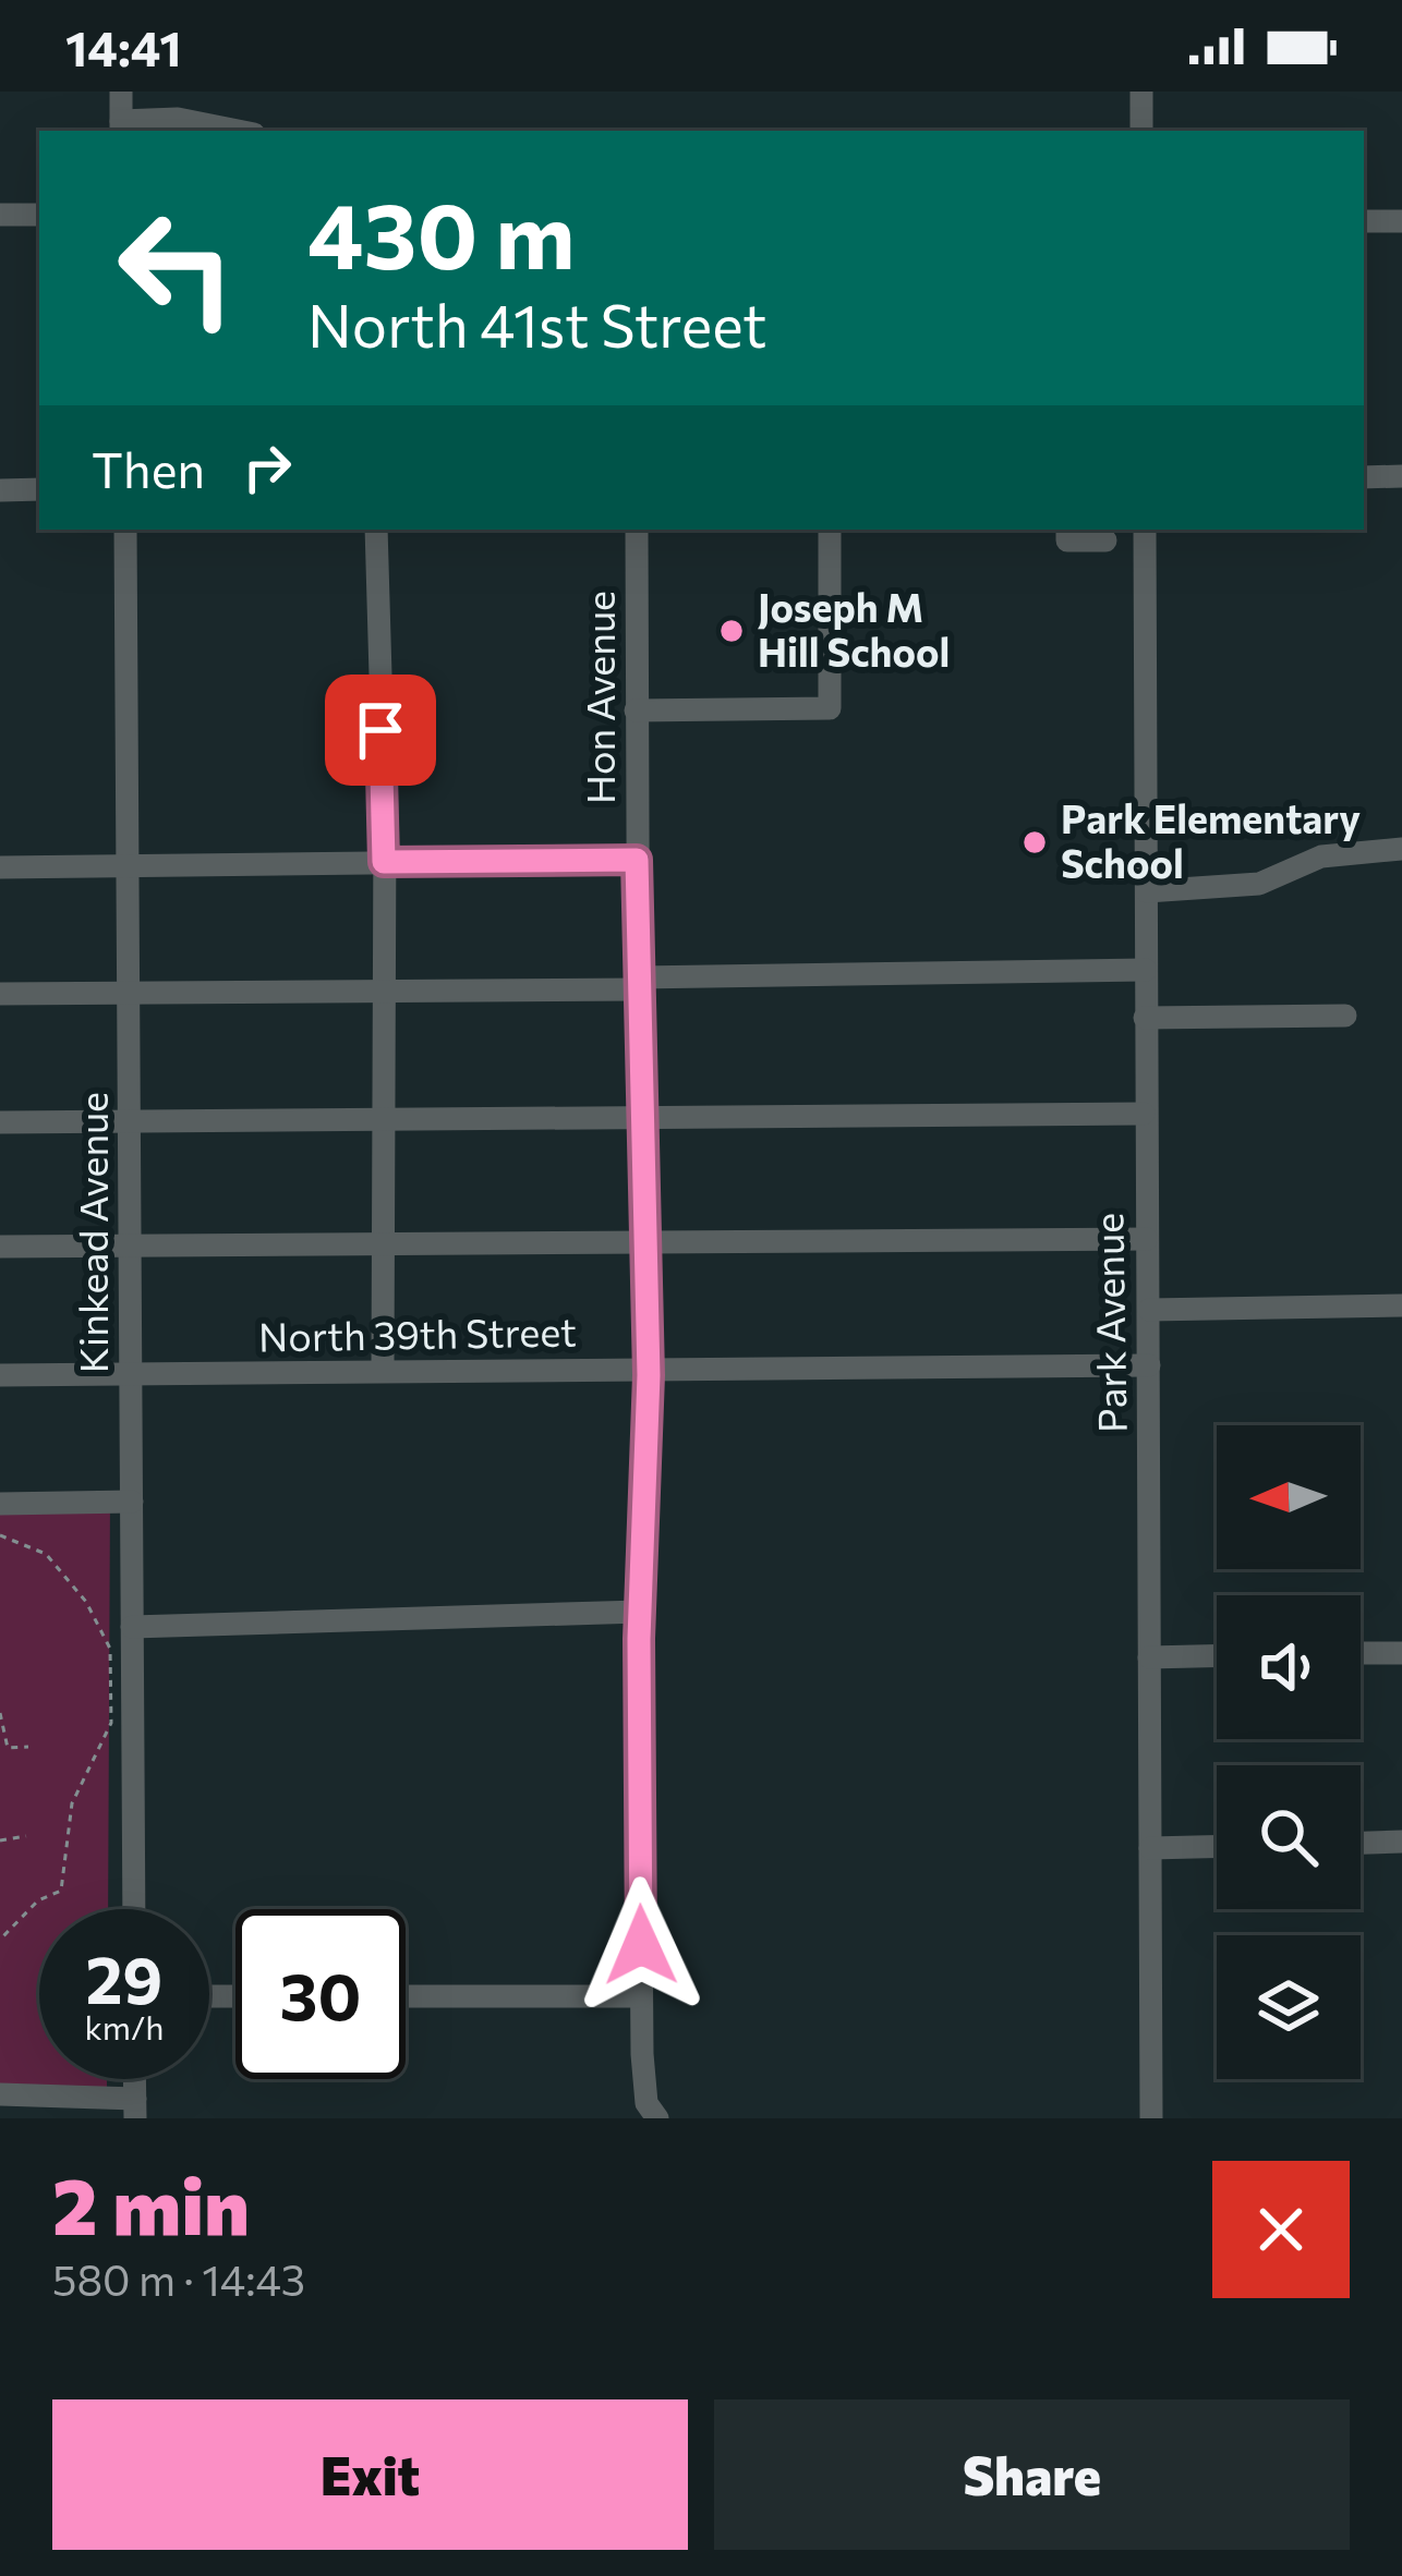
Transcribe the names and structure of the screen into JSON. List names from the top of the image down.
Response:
{
  "streets": {
    "street": [
      "Hon Avenue",
      "Kinkead Avenue",
      "Park Avenue",
      "North 39th Street"
    ]
  },
  "crossings": [
    ["Hon Avenue", "North 39th Street"],
    ["Kinkead Avenue", "North 39th Street"],
    ["Park Avenue", "North 39th Street"]
  ],
  "places": ["Joseph M Hill School", "Park Elementary School"],
  "north": "left",
  "page": {
    "status": "14:41",
    "turn": ["430 m", "North 41st Street"],
    "then": "Then",
    "speed": "29 km/h",
    "limit": "30",
    "heading": ["2 min", "580 m · 14:43"],
    "buttons": ["Exit", "Share"]
  }
}
